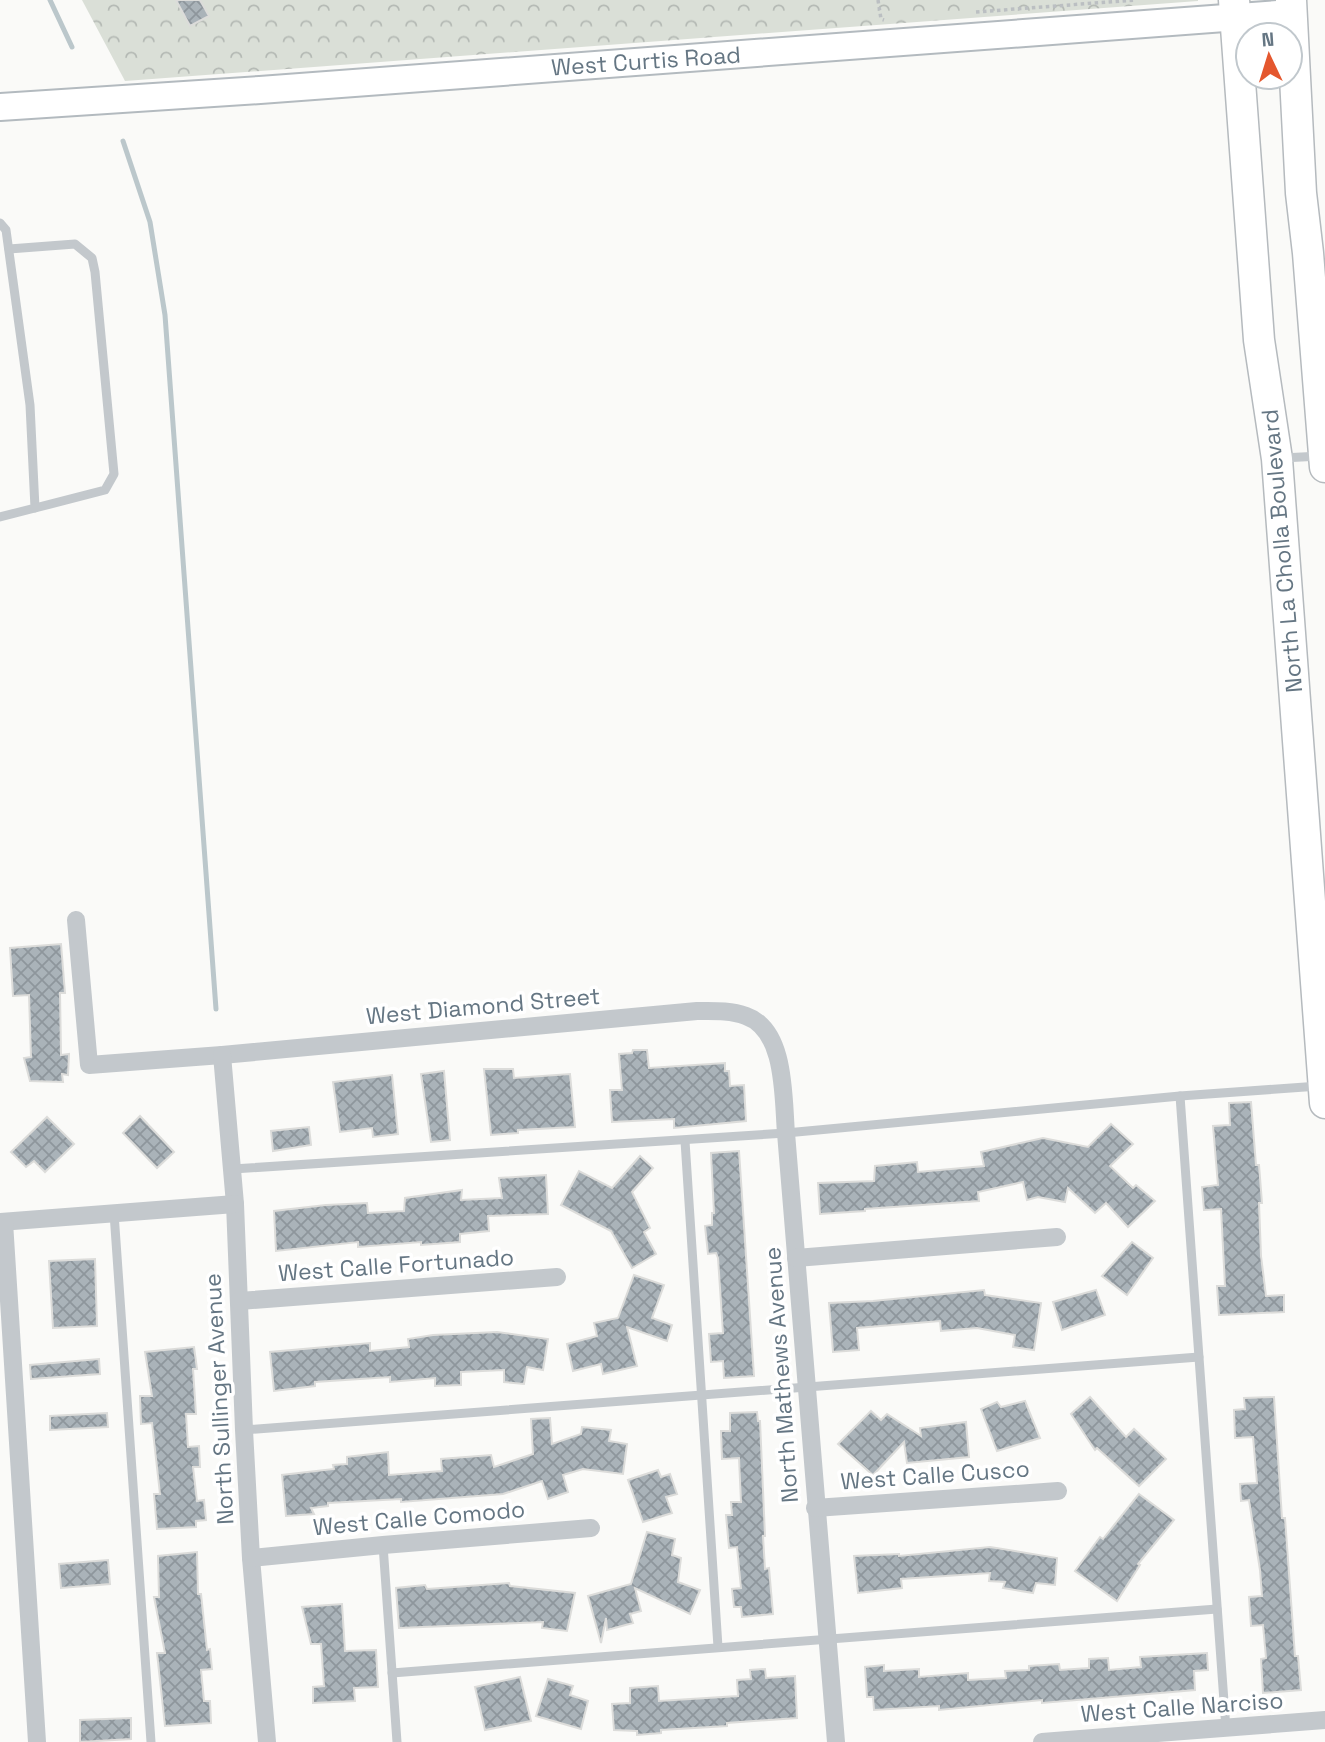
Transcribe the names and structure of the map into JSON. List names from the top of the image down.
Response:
{
  "streets": {
    "main road": ["North La Cholla Boulevard"],
    "street": [
      "West Curtis Road",
      "West Diamond Street",
      "West Calle Fortunado",
      "North Mathews Avenue",
      "North Sullinger Avenue",
      "West Calle Cusco",
      "West Calle Comodo",
      "West Calle Narciso"
    ]
  },
  "crossings": [
    ["West Curtis Road", "North La Cholla Boulevard"],
    ["West Diamond Street", "North Mathews Avenue"],
    ["West Diamond Street", "North Sullinger Avenue"],
    ["West Calle Fortunado", "North Sullinger Avenue"],
    ["North Mathews Avenue", "West Calle Cusco"],
    ["North Sullinger Avenue", "West Calle Comodo"]
  ],
  "north": "top"
}
